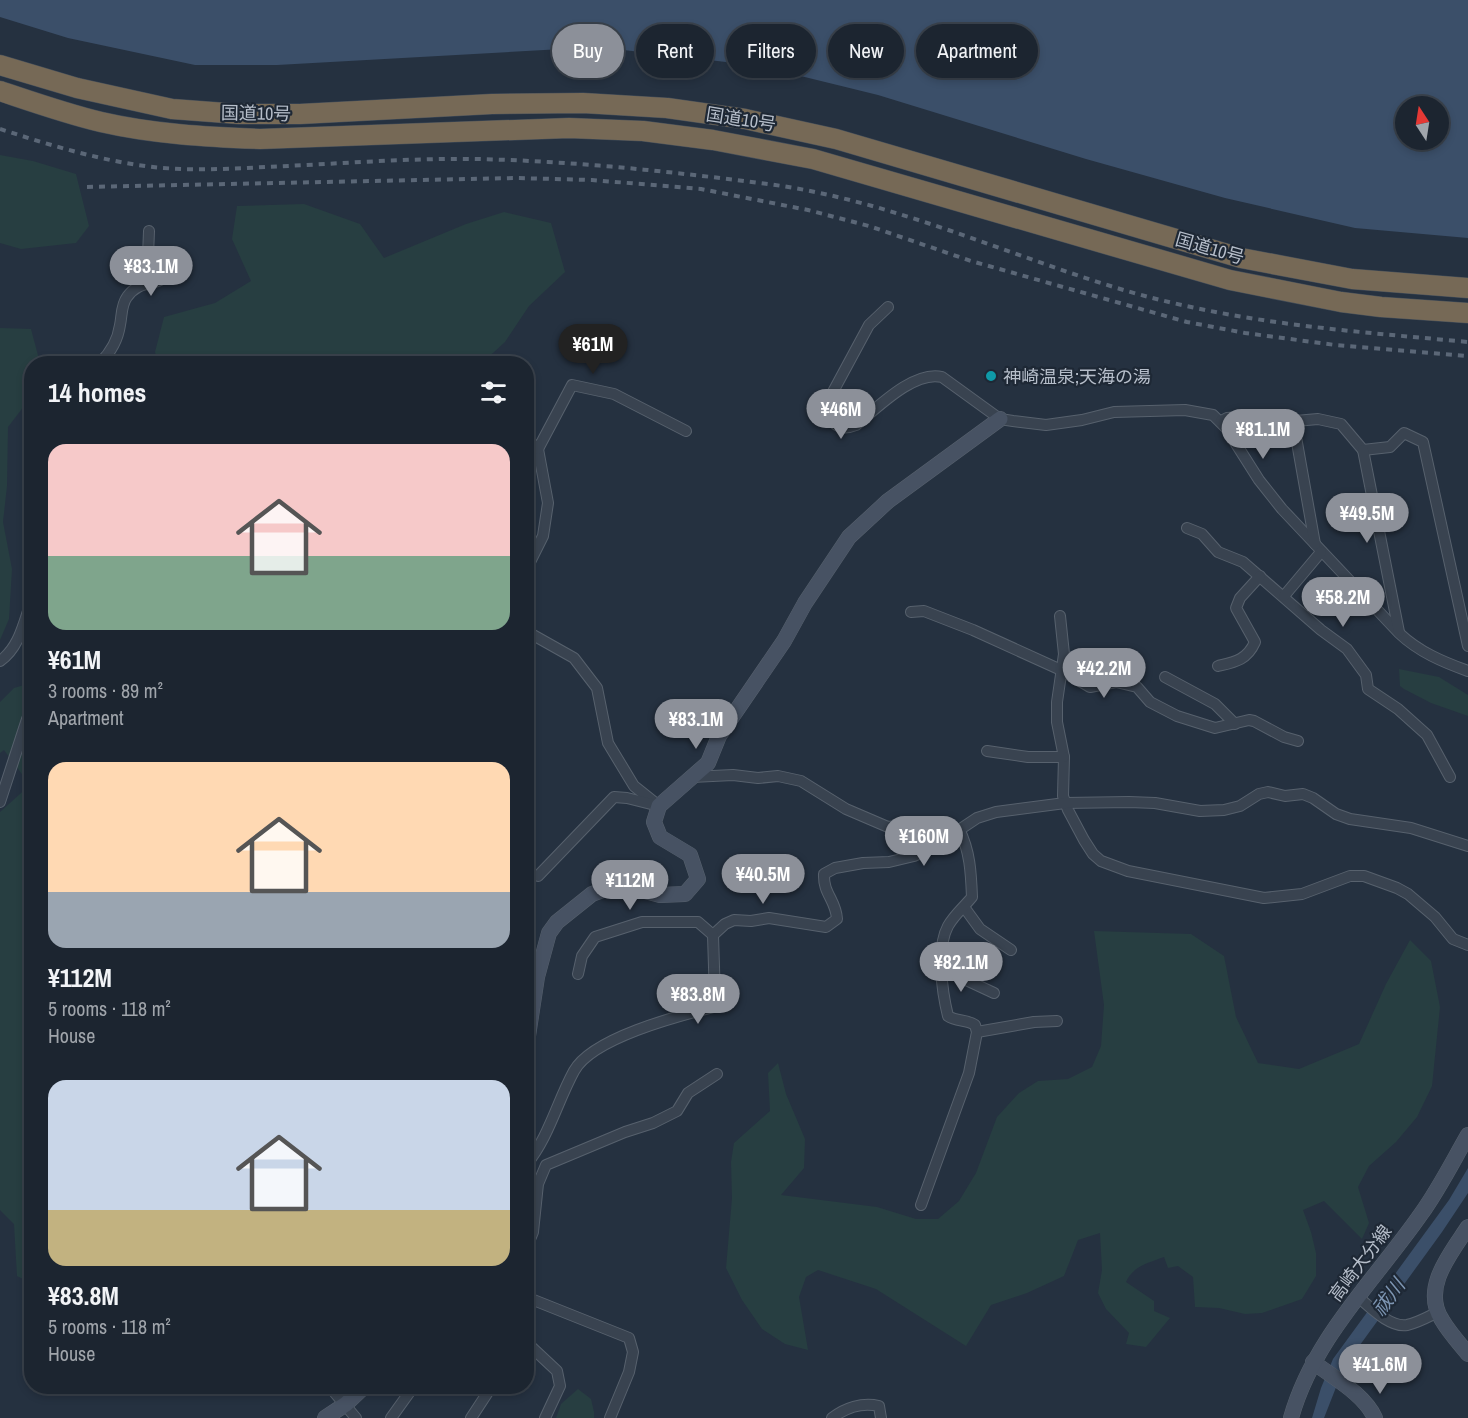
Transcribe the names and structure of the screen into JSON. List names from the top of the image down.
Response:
{
  "streets": {
    "highway": ["国道10号"],
    "street": ["高崎大分線"]
  },
  "water": ["祓川"],
  "places": ["神崎温泉;天海の湯"],
  "north": "top",
  "page": {
    "chip": [
      "Buy",
      "Rent",
      "Filters",
      "New",
      "Apartment"
    ],
    "price": [
      "¥83.1M",
      "¥61M",
      "¥46M",
      "¥81.1M",
      "¥49.5M",
      "¥58.2M",
      "¥42.2M",
      "¥83.1M",
      "¥160M",
      "¥40.5M",
      "¥112M",
      "¥82.1M",
      "¥83.8M",
      "¥41.6M"
    ],
    "heading": "14 homes",
    "list": [
      {
        "name": "¥61M",
        "note": "3 rooms · 89 m² · Apartment"
      },
      {
        "name": "¥112M",
        "note": "5 rooms · 118 m² · House"
      },
      {
        "name": "¥83.8M",
        "note": "5 rooms · 118 m² · House"
      }
    ]
  }
}
